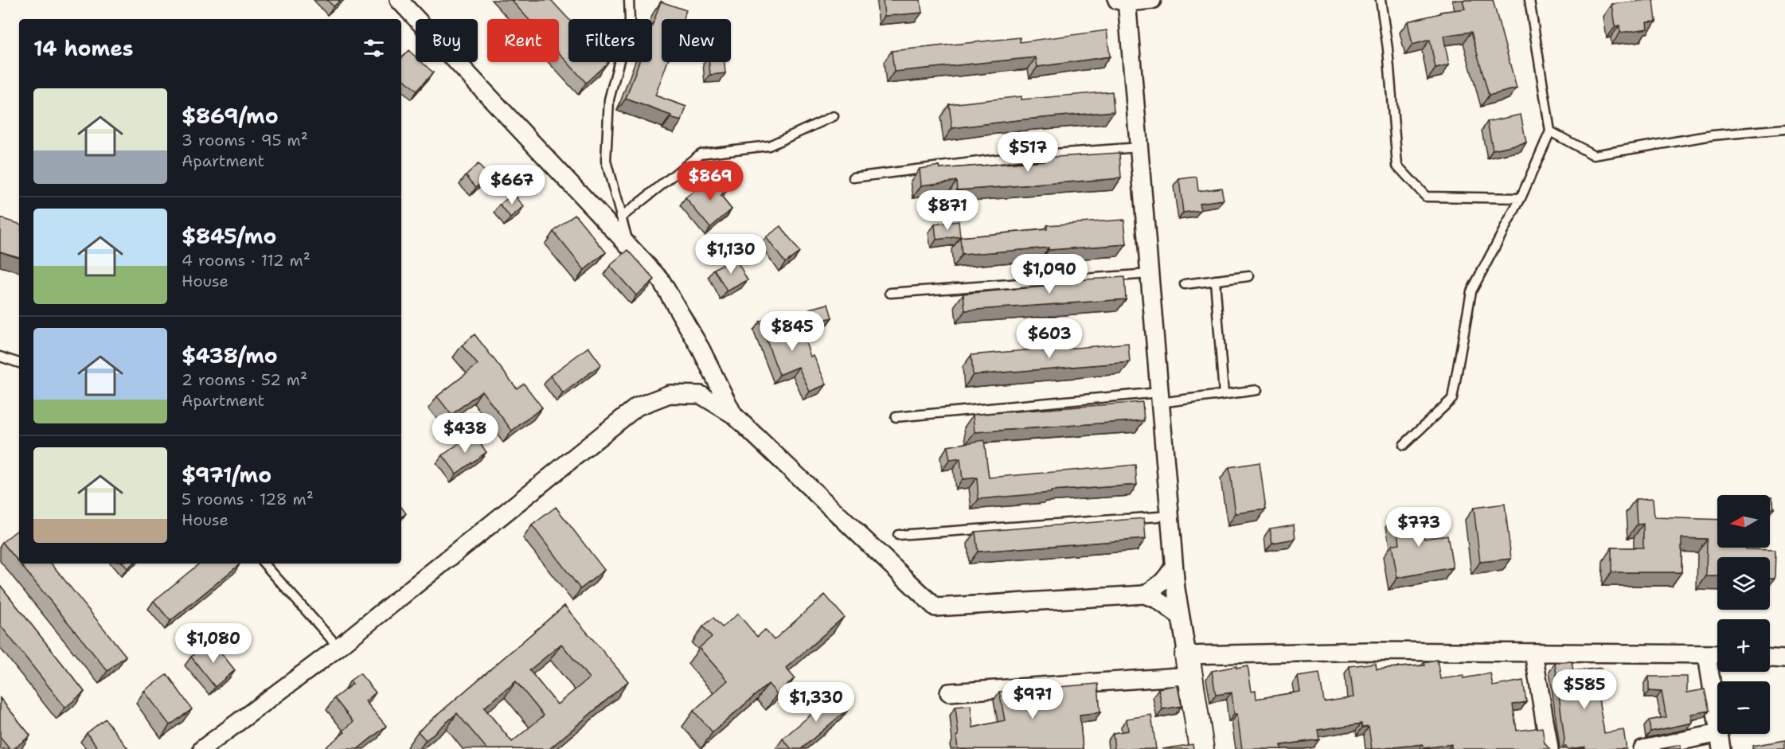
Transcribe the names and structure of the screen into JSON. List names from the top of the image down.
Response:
{
  "north": "left",
  "page": {
    "chip": [
      "Buy",
      "Rent",
      "Filters",
      "New"
    ],
    "heading": "14 homes",
    "list": [
      {
        "name": "$869/mo",
        "note": "3 rooms · 95 m² · Apartment"
      },
      {
        "name": "$845/mo",
        "note": "4 rooms · 112 m² · House"
      },
      {
        "name": "$438/mo",
        "note": "2 rooms · 52 m² · Apartment"
      },
      {
        "name": "$971/mo",
        "note": "5 rooms · 128 m² · House"
      }
    ],
    "price": [
      "$517",
      "$869",
      "$667",
      "$871",
      "$1,130",
      "$1,090",
      "$845",
      "$603",
      "$438",
      "$773",
      "$1,080",
      "$585",
      "$971",
      "$1,330"
    ],
    "map_buttons": ["+", "−"]
  }
}
